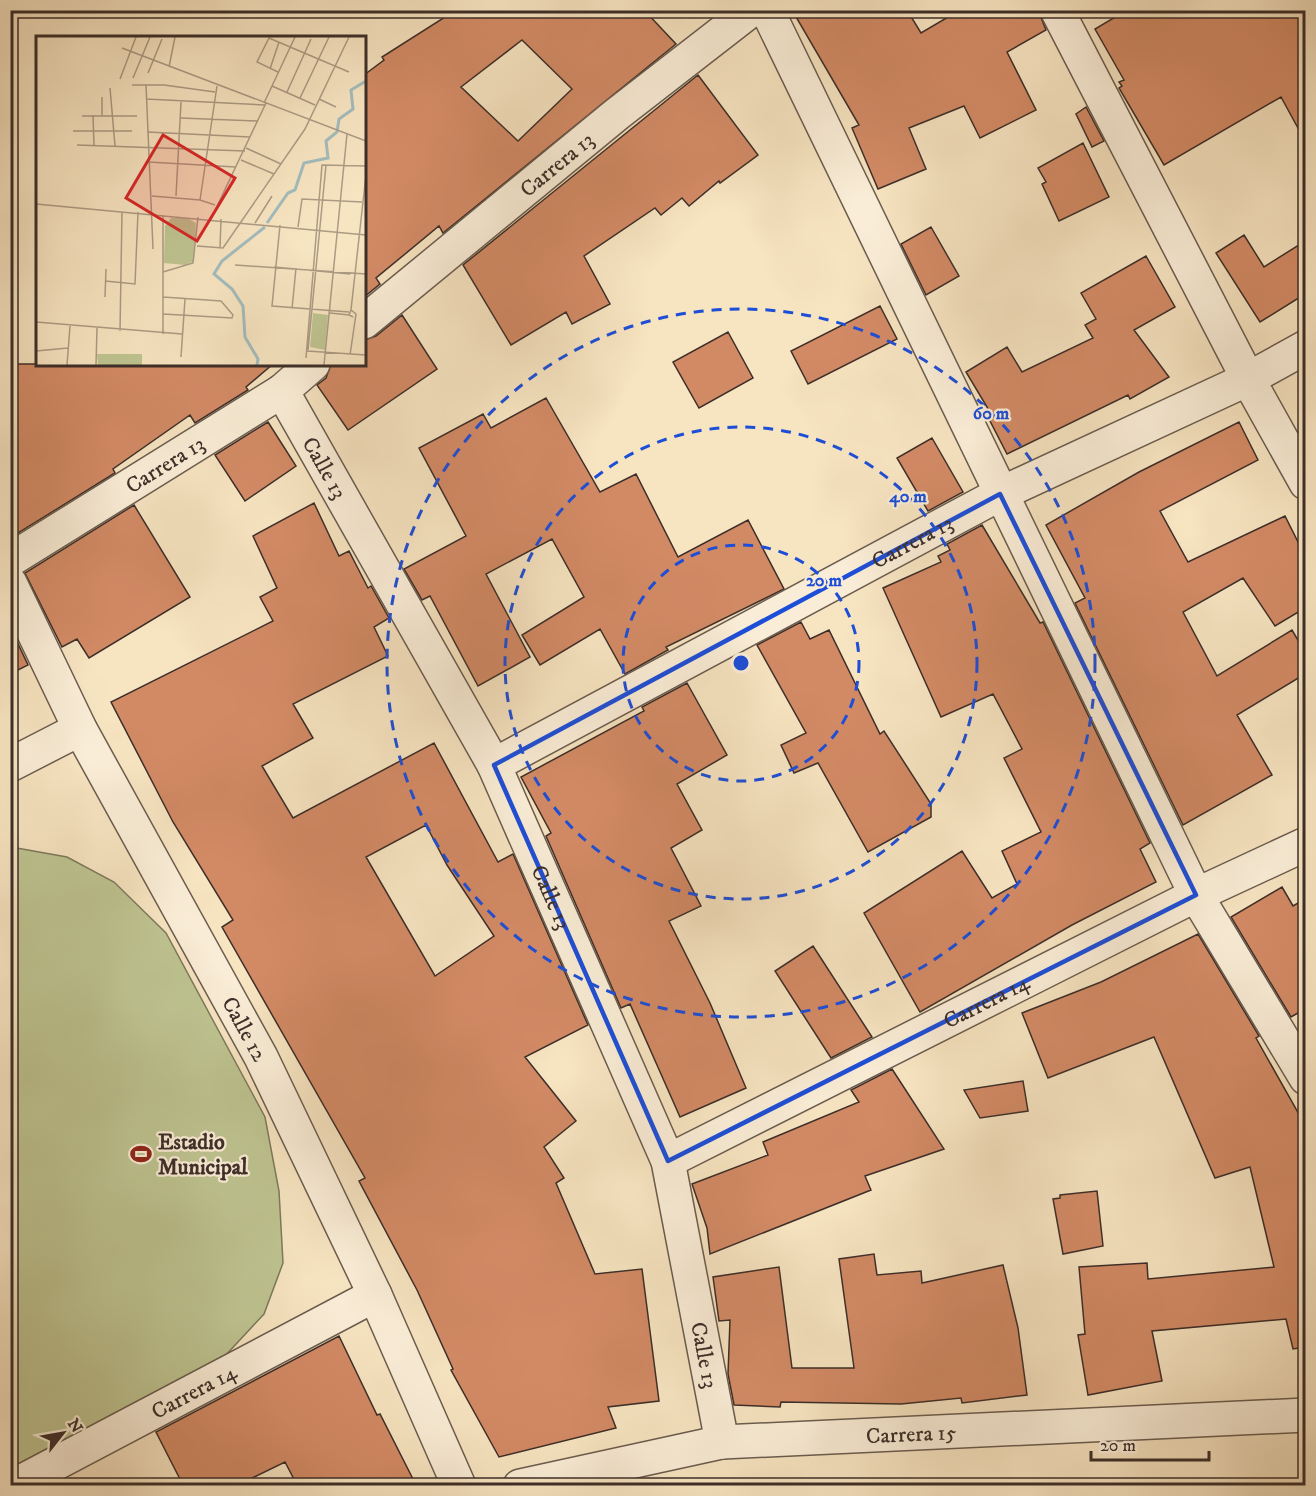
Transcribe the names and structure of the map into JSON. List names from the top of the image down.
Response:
{
  "streets": {
    "street": [
      "Carrera 13",
      "Calle 13",
      "Carrera 14",
      "Calle 12",
      "Carrera 15"
    ]
  },
  "crossings": [
    ["Carrera 13", "Calle 13"],
    ["Calle 13", "Carrera 14"],
    ["Calle 13", "Carrera 15"],
    ["Carrera 14", "Calle 12"]
  ],
  "places": {
    "sports": ["Estadio Municipal"]
  },
  "scale_bar": "20 m",
  "north": "top right",
  "rings": ["60 m", "40 m", "20 m"]
}
